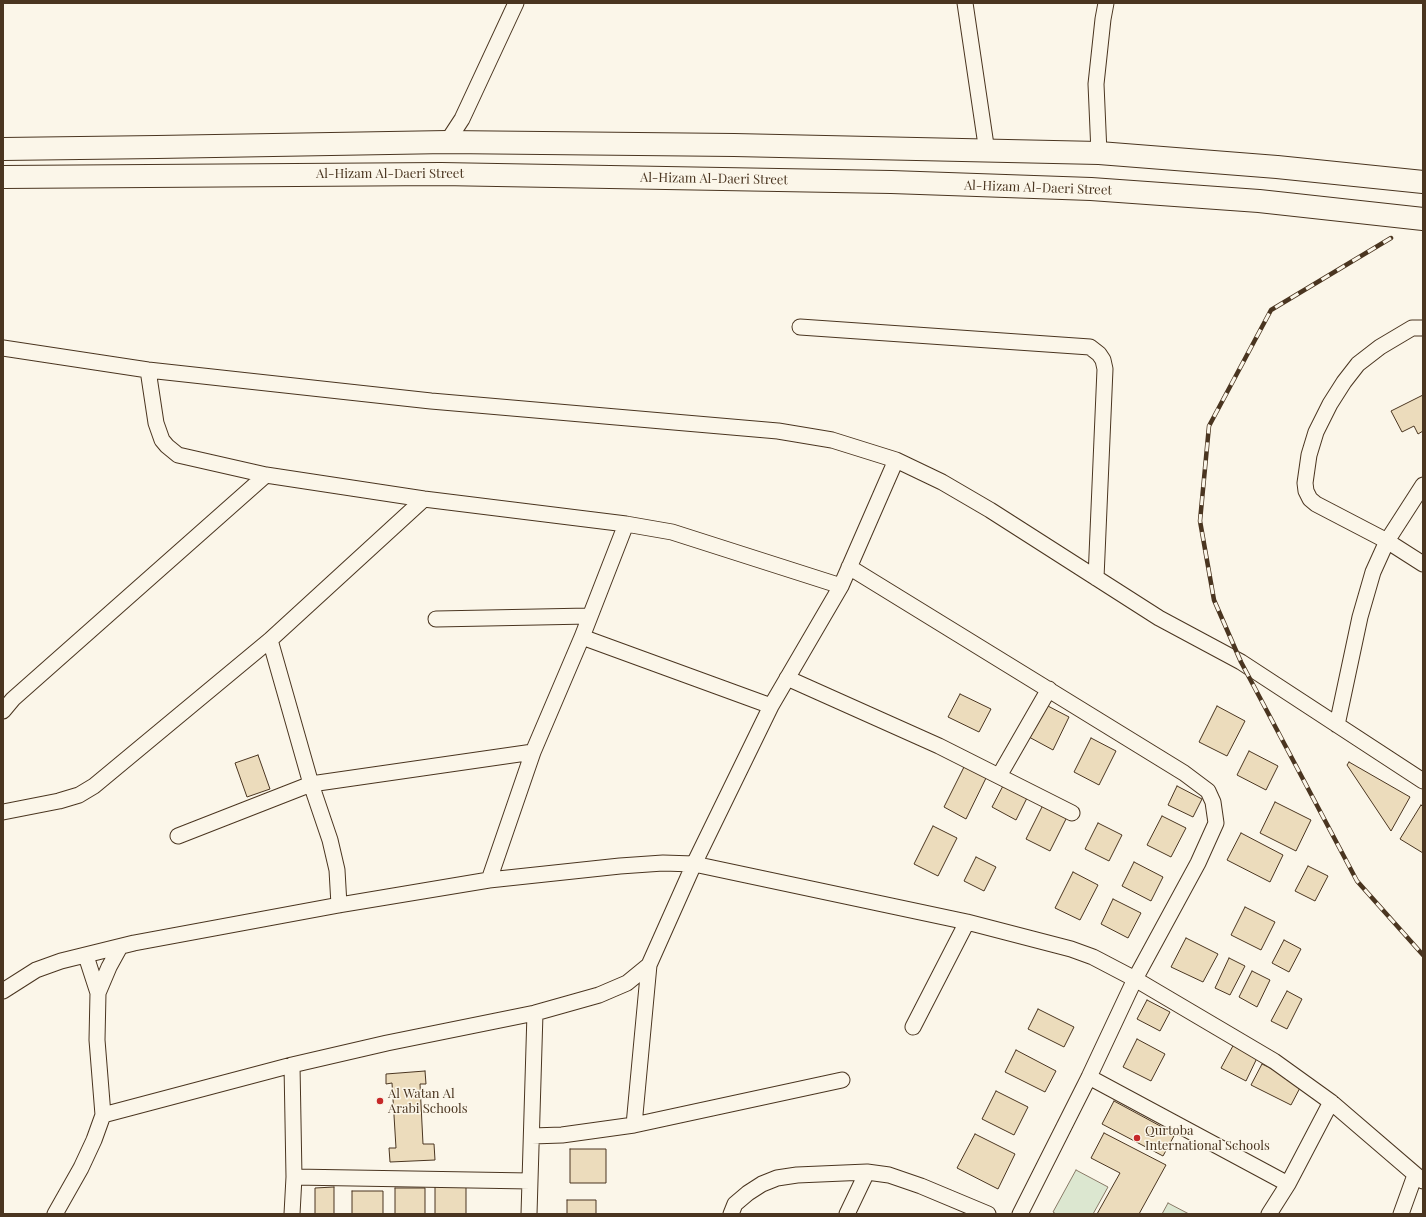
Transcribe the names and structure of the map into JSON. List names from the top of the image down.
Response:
{
  "streets": {
    "highway": ["Al-Hizam Al-Daeri Street"]
  },
  "places": ["Al Watan Al Arabi Schools", "Qurtoba International Schools"]
}
